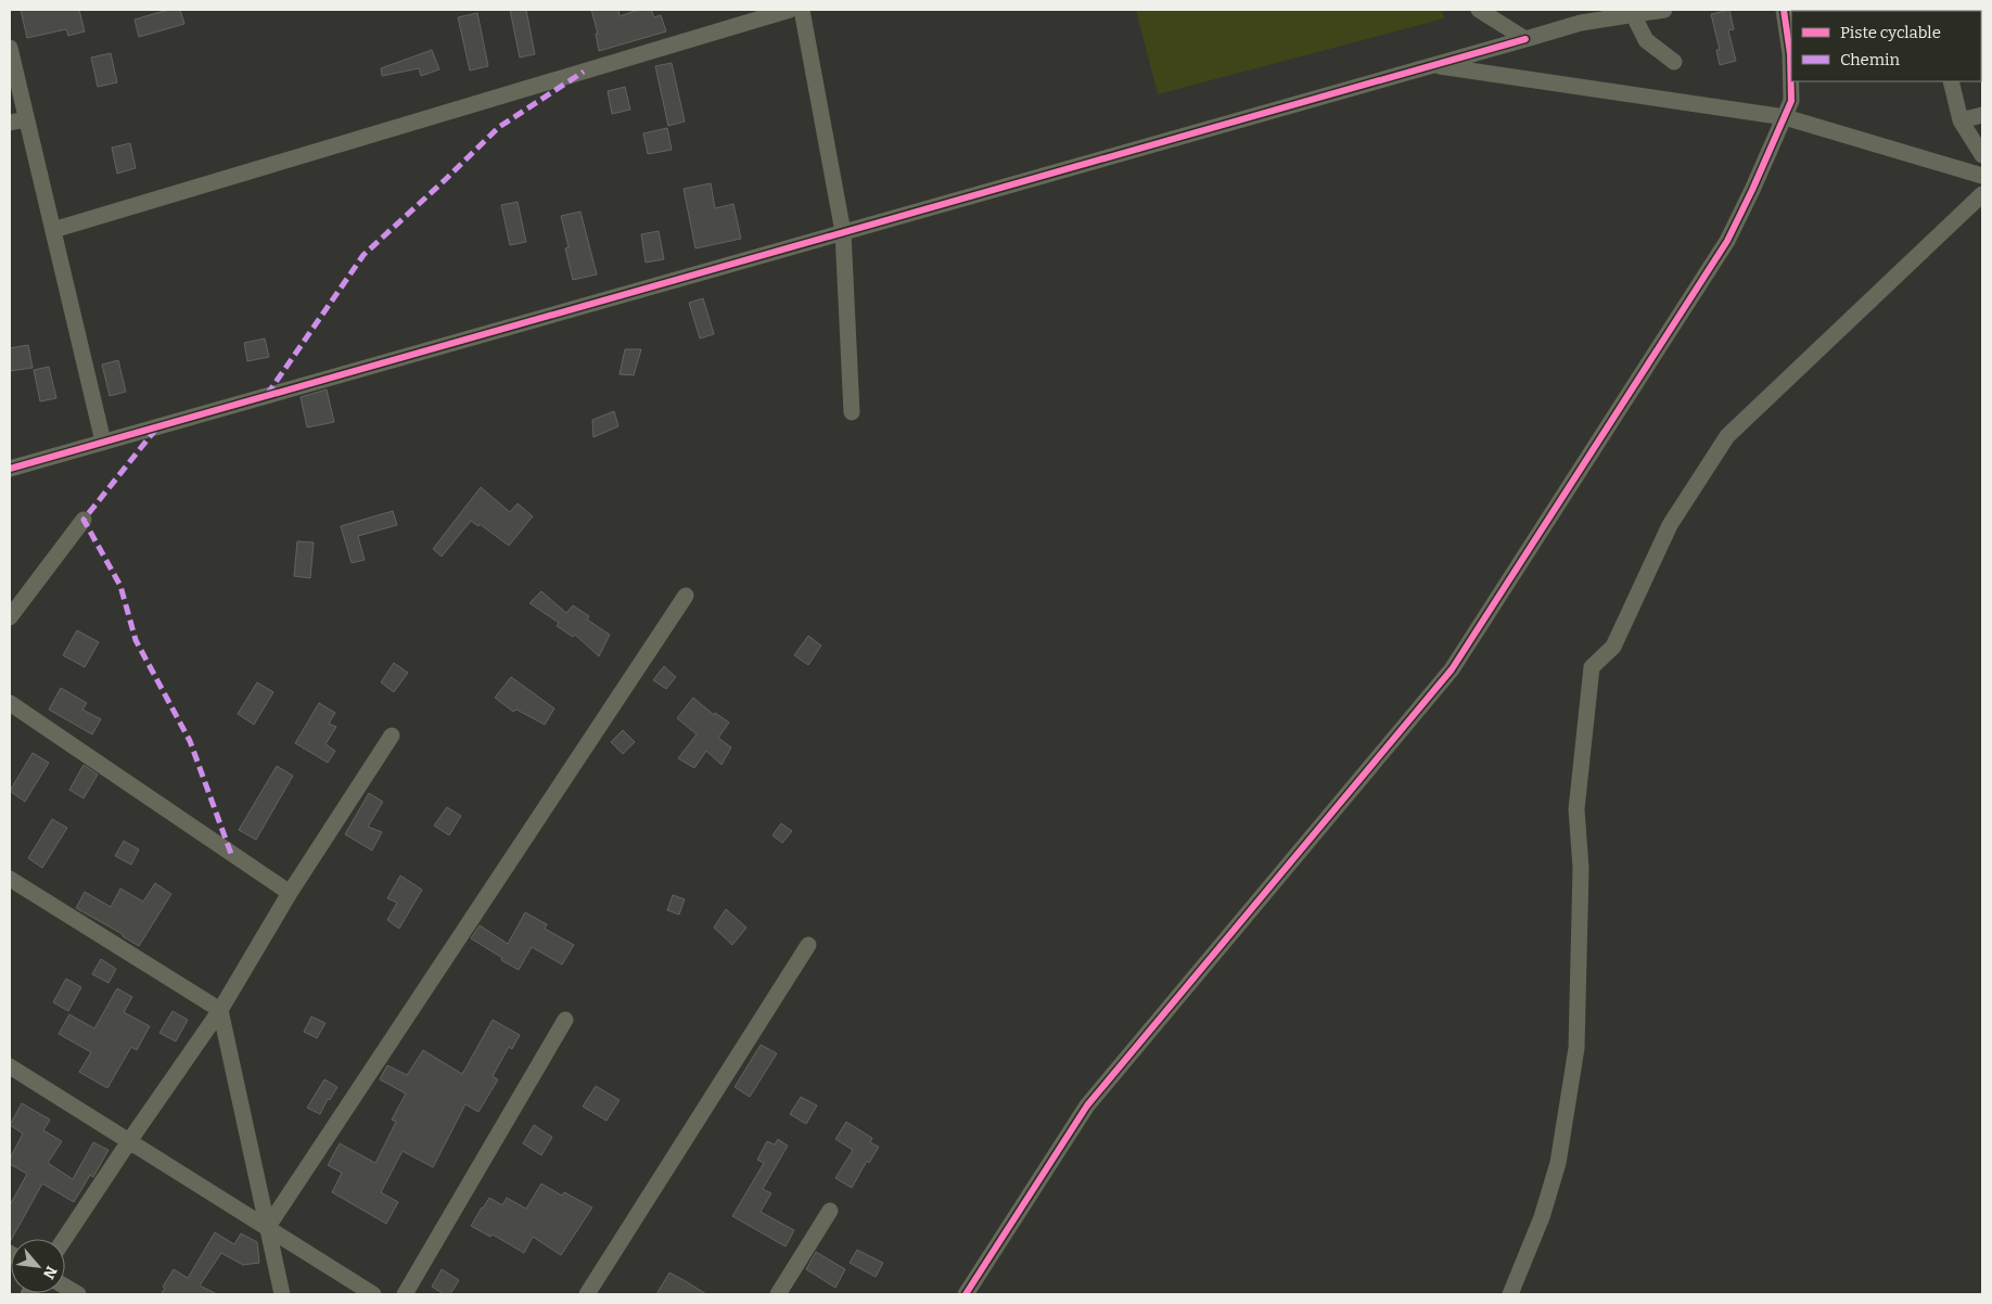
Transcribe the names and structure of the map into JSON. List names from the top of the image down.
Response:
{
  "legend": ["Piste cyclable", "Chemin"],
  "north": "bottom right"
}
